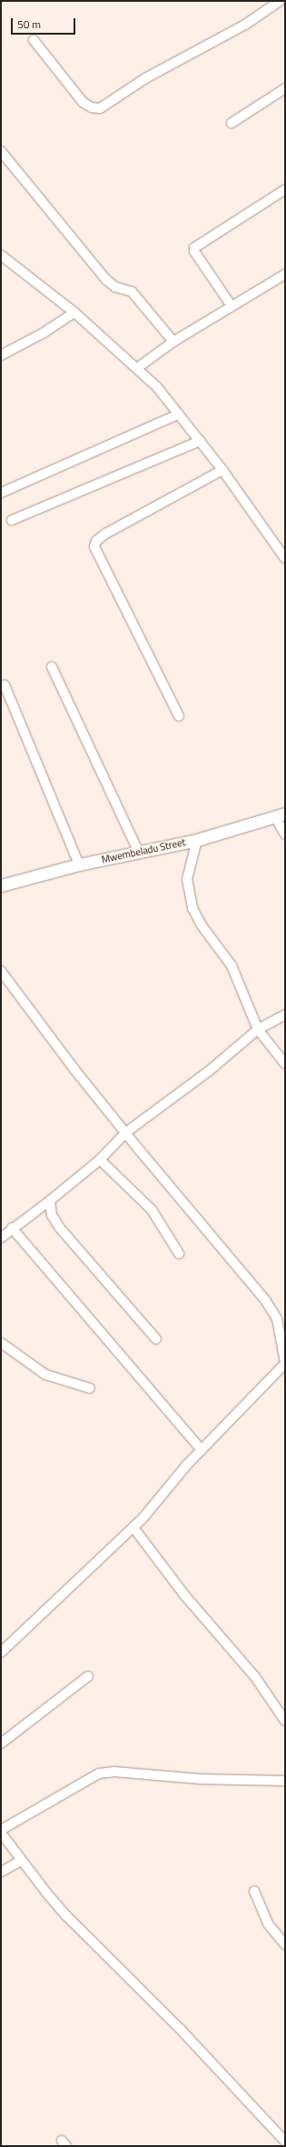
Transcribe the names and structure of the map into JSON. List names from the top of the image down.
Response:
{
  "streets": {
    "street": ["Mwembeladu Street"]
  },
  "scale_bar": "50 m"
}
